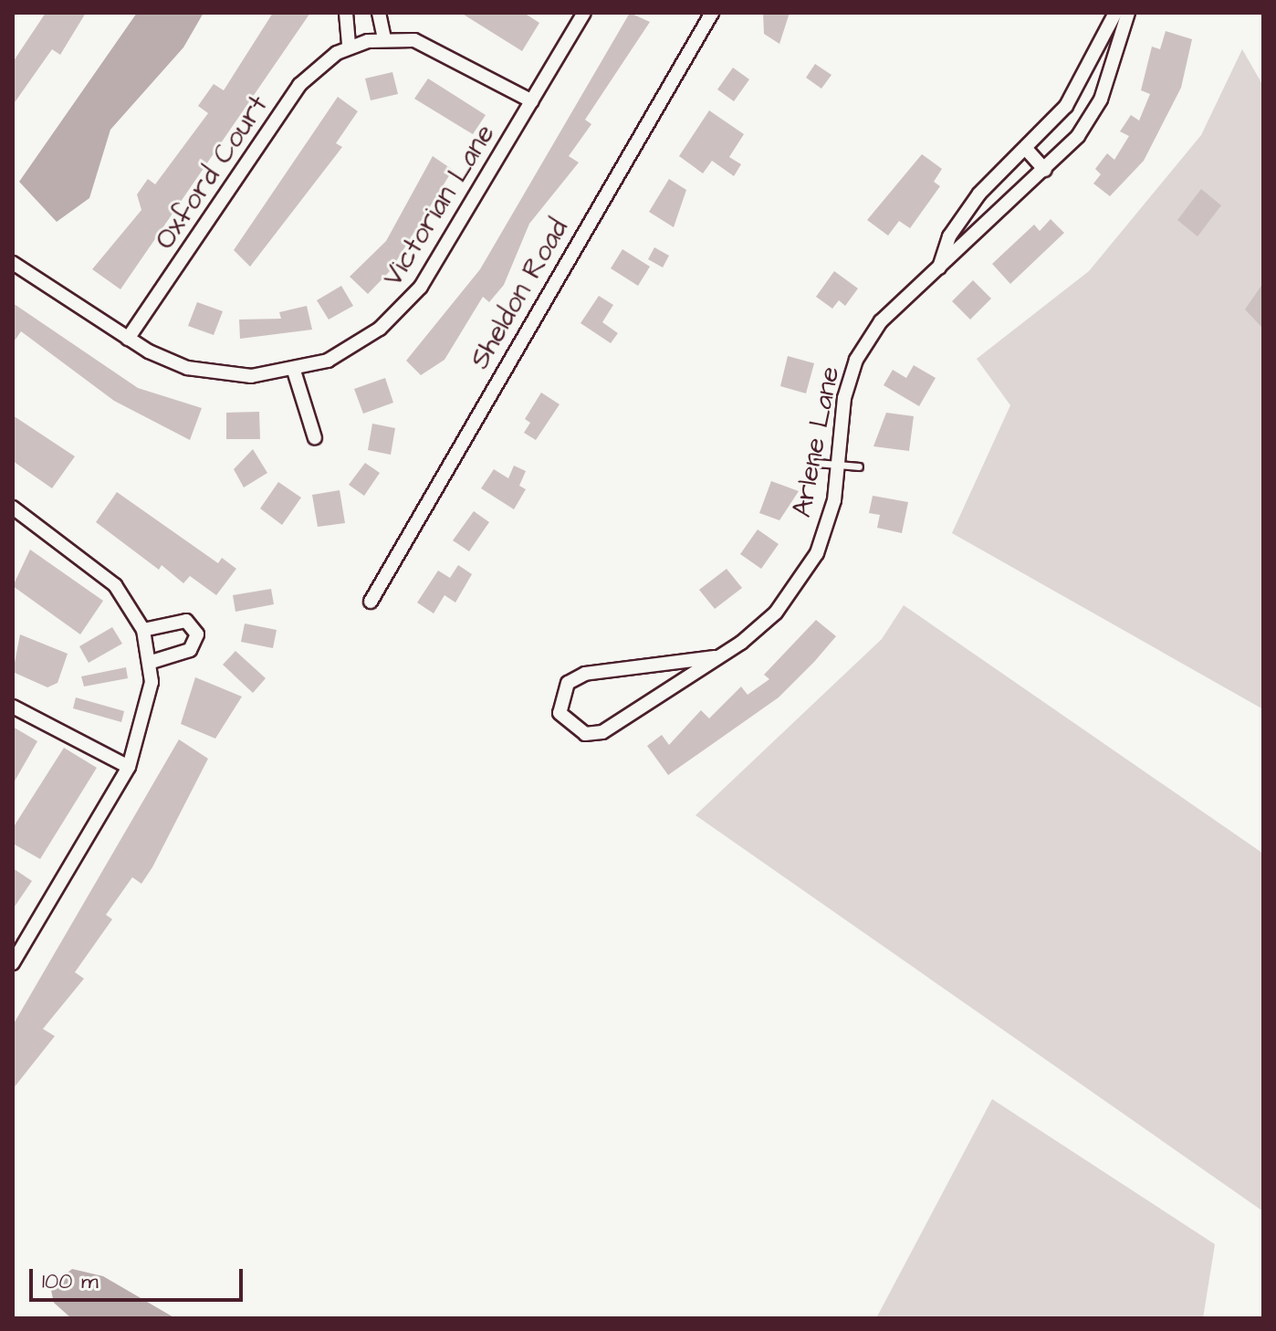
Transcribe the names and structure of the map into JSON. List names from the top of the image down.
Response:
{
  "streets": {
    "street": [
      "Oxford Court",
      "Victorian Lane",
      "Sheldon Road",
      "Arlene Lane"
    ]
  },
  "crossings": [
    ["Oxford Court", "Victorian Lane"]
  ],
  "scale_bar": "100 m"
}
